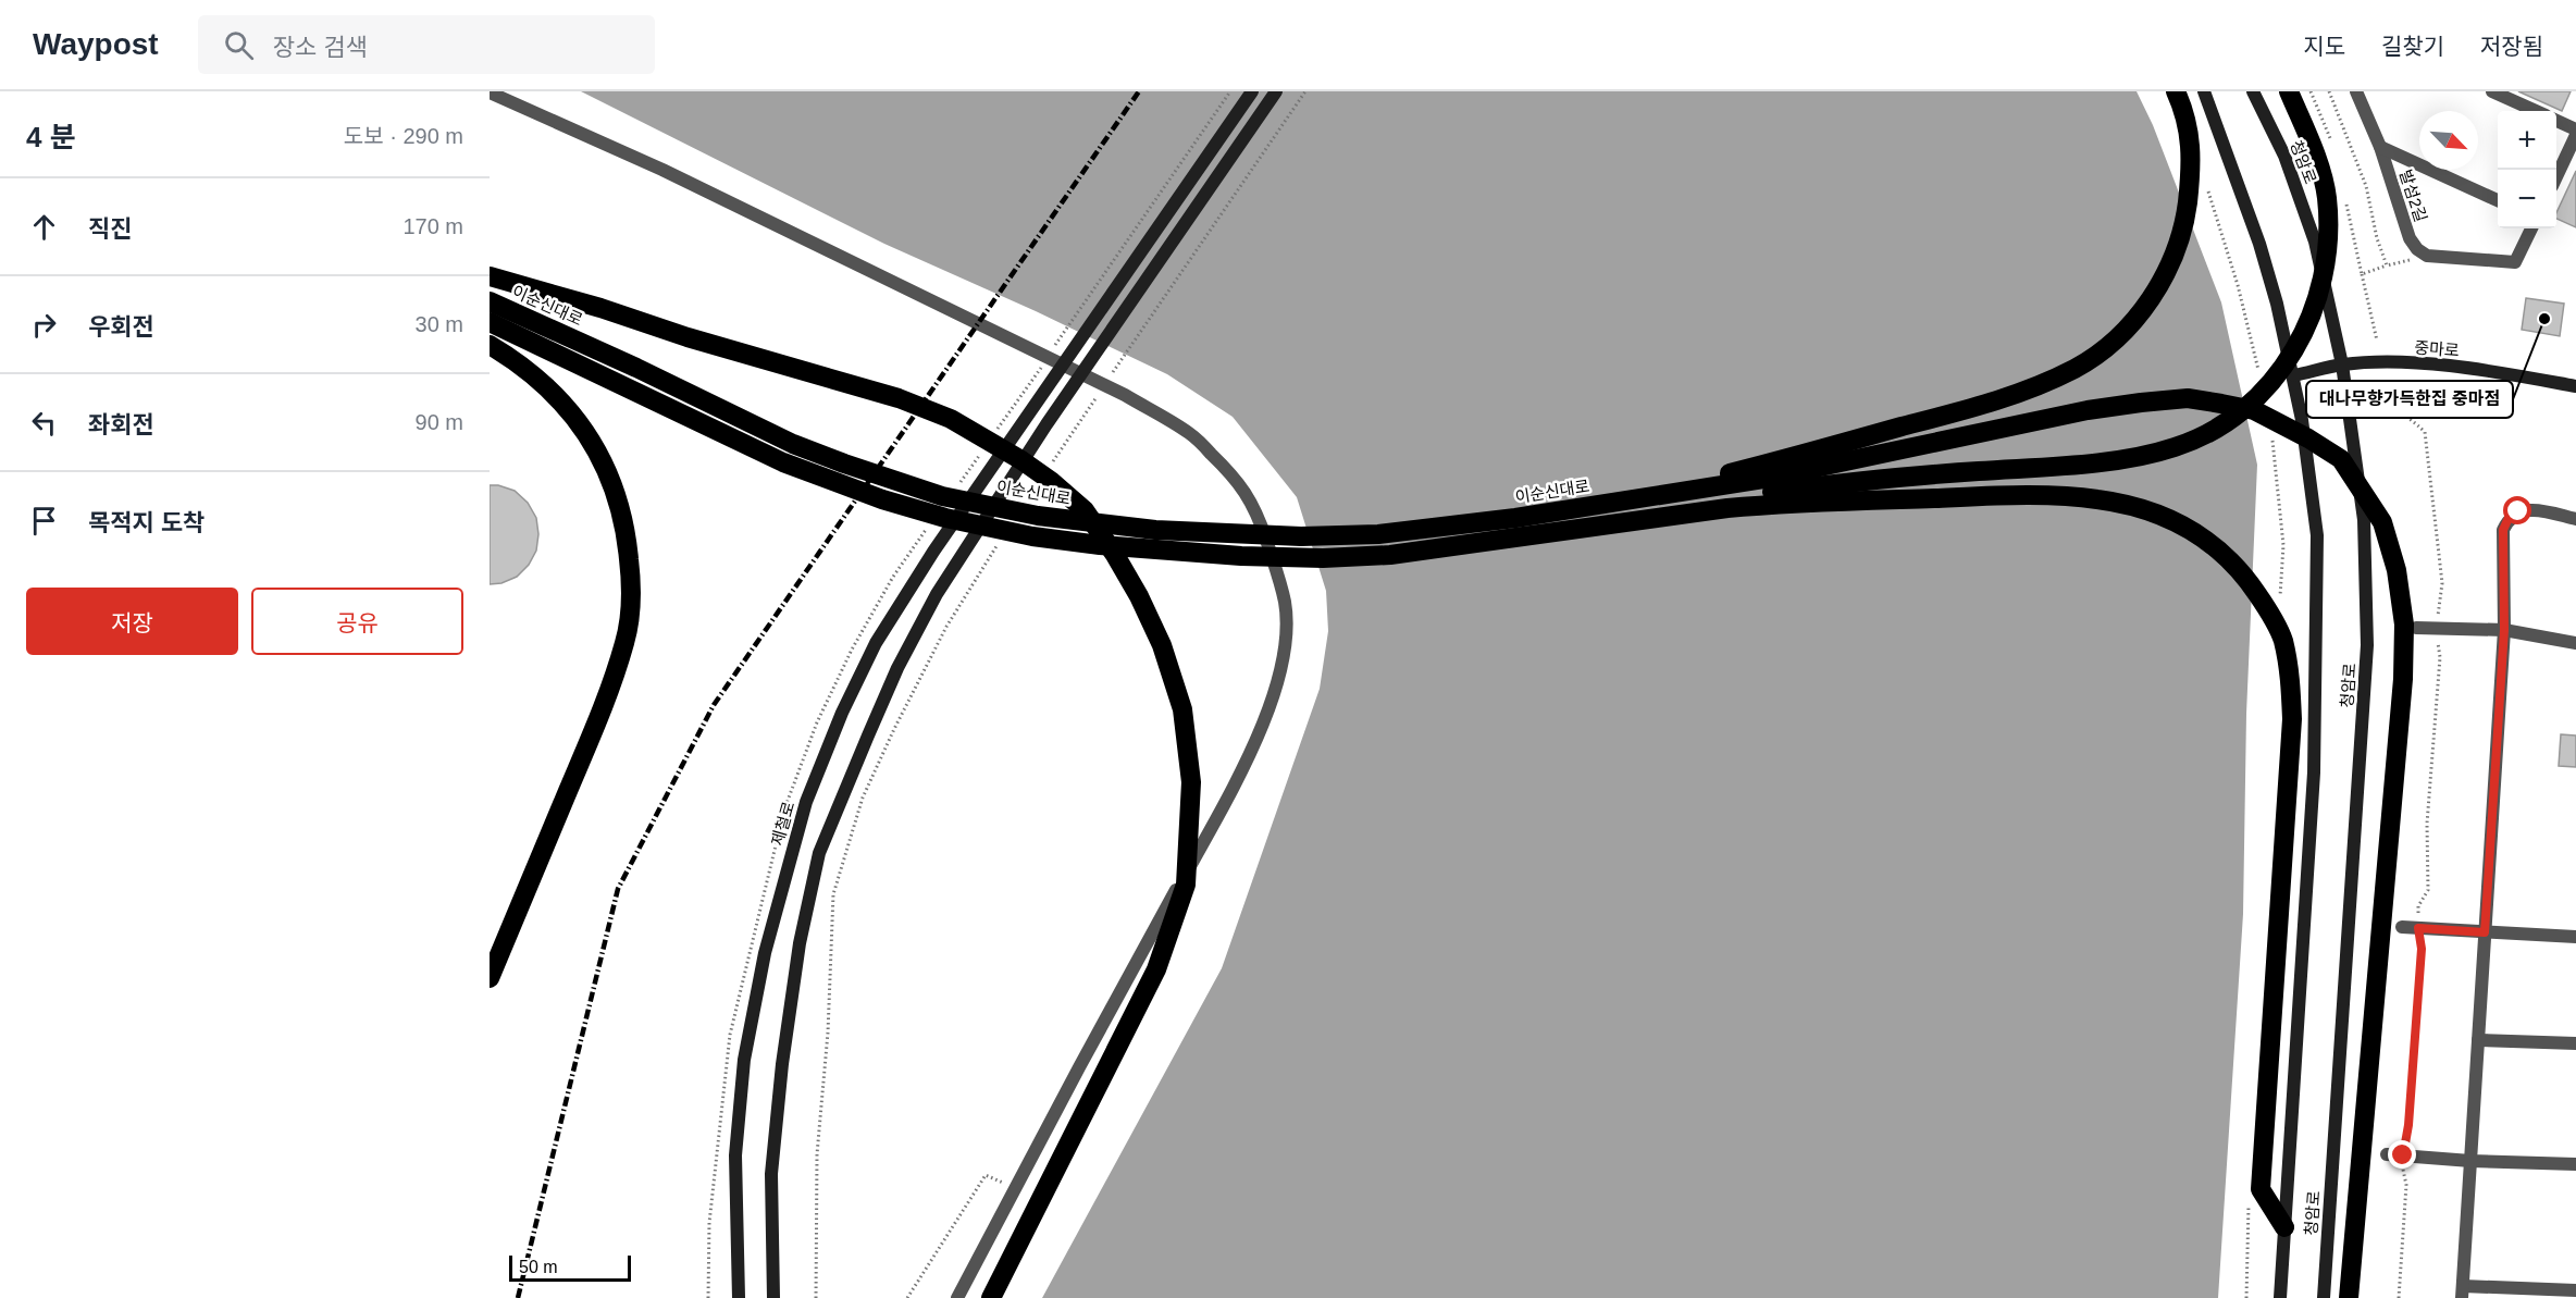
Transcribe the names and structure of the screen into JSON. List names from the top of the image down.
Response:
{
  "streets": {
    "highway": ["이순신대로"],
    "main road": ["청암로", "중마로", "제철로"],
    "street": ["발섬2길"]
  },
  "crossings": [
    ["청암로", "중마로"]
  ],
  "places": ["대나무향가득한집 중마점"],
  "scale_bar": "50 m",
  "north": "bottom right",
  "page": {
    "header": "Waypost",
    "search": "장소 검색",
    "nav": ["지도", "길찾기", "저장됨"],
    "heading": ["4 분", "도보 · 290 m"],
    "map_buttons": ["+", "−"],
    "list": [
      ["직진", "170 m"],
      ["우회전", "30 m"],
      ["좌회전", "90 m"],
      "목적지 도착"
    ],
    "buttons": ["저장", "공유"],
    "scale": "50 m"
  }
}
